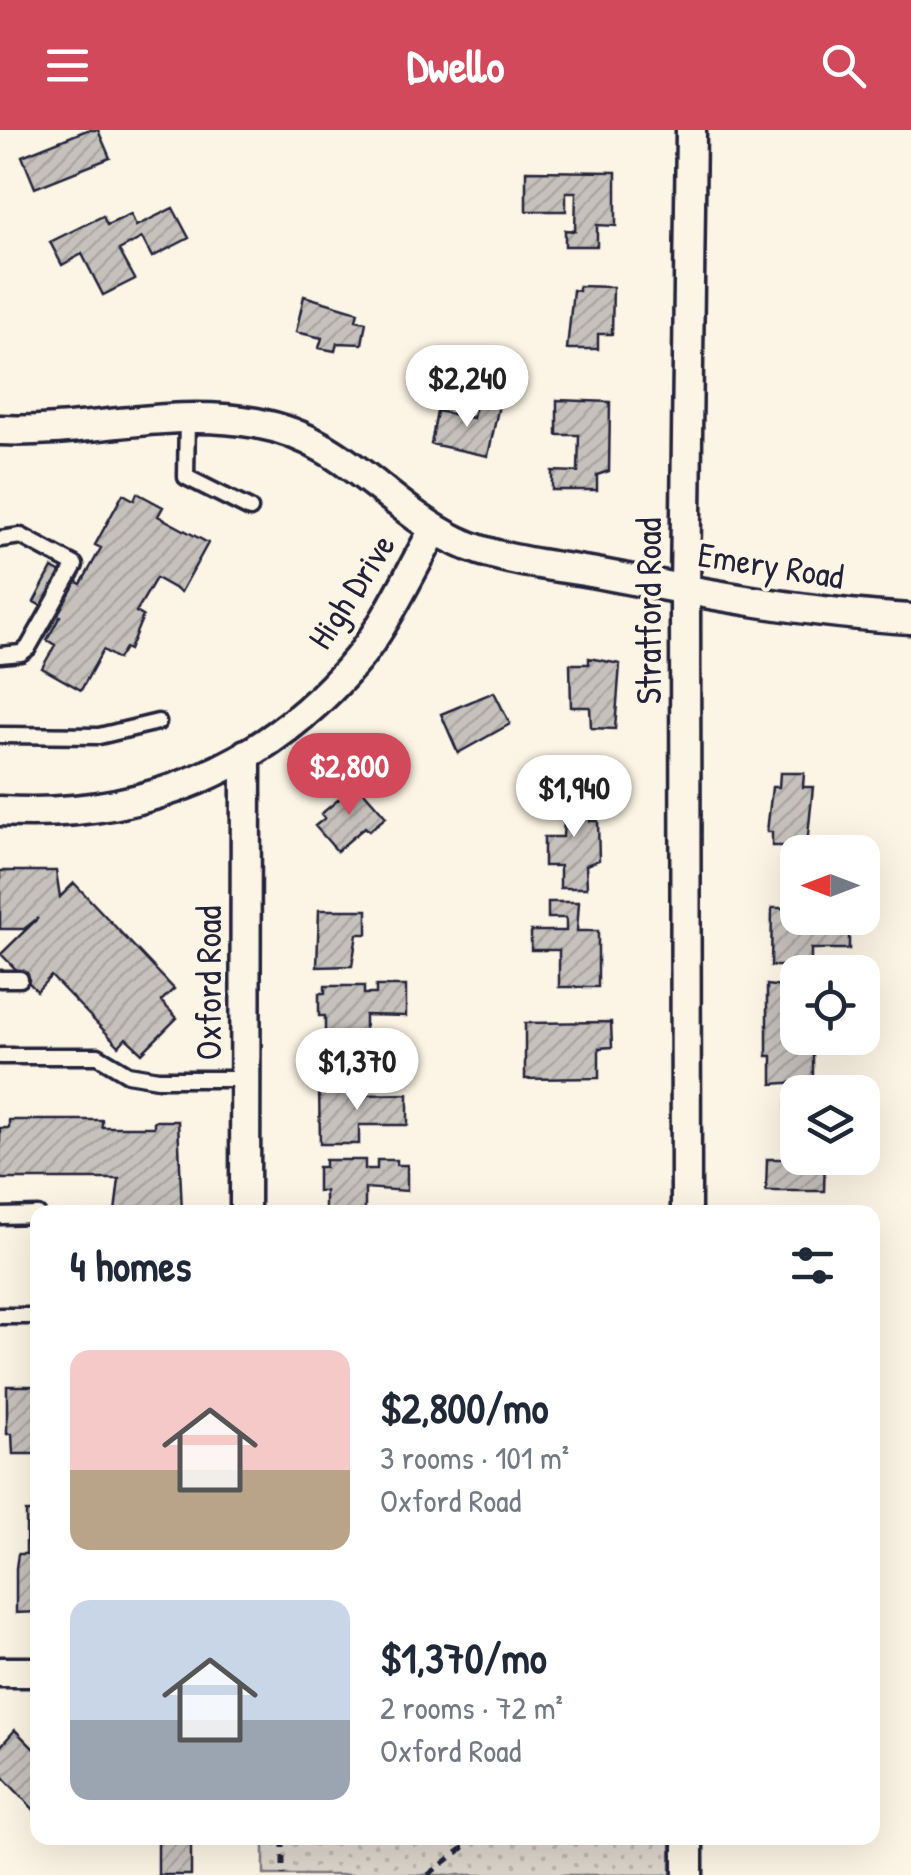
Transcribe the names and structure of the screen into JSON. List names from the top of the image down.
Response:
{
  "streets": {
    "street": [
      "Emery Road",
      "High Drive",
      "Stratford Road",
      "Oxford Road"
    ]
  },
  "crossings": [
    ["Emery Road", "High Drive"],
    ["Emery Road", "Stratford Road"],
    ["High Drive", "Oxford Road"]
  ],
  "north": "left",
  "page": {
    "header": "Dwello",
    "price": [
      "$2,240",
      "$2,800",
      "$1,940",
      "$1,370"
    ],
    "heading": "4 homes",
    "list": [
      {
        "name": "$2,800/mo",
        "note": "3 rooms · 101 m² · Oxford Road"
      },
      {
        "name": "$1,370/mo",
        "note": "2 rooms · 72 m² · Oxford Road"
      }
    ]
  }
}
